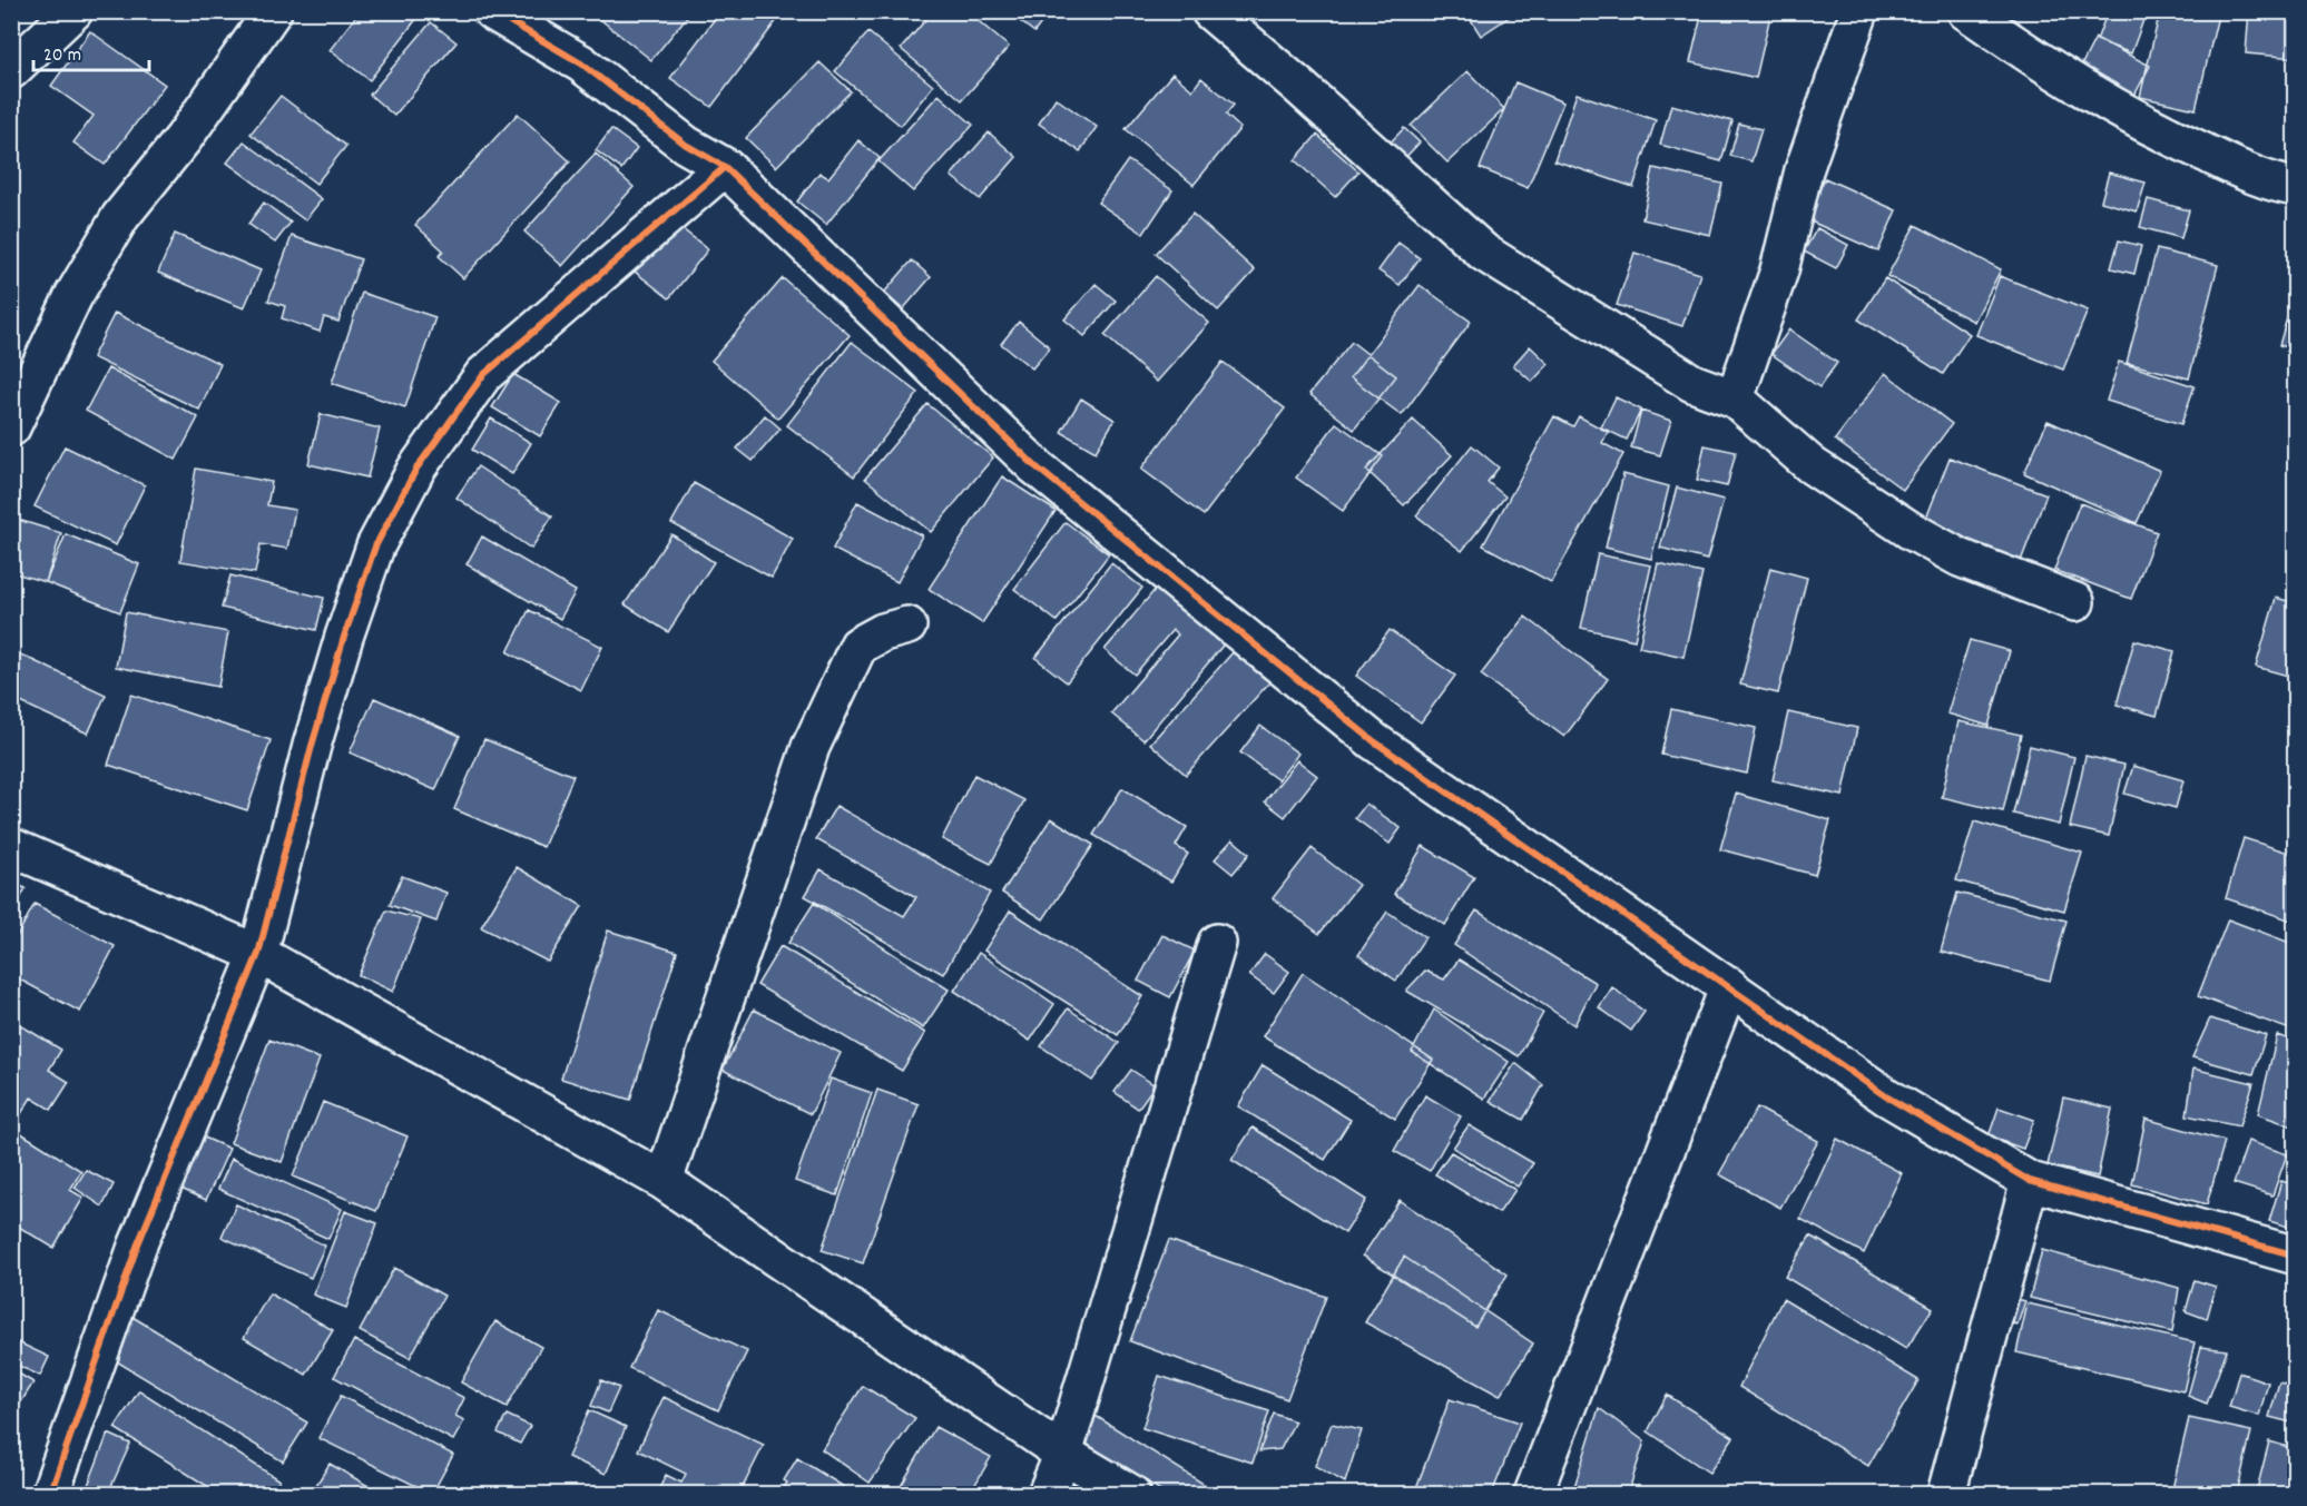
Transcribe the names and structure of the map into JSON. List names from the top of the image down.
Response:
{
  "scale_bar": "20 m"
}
